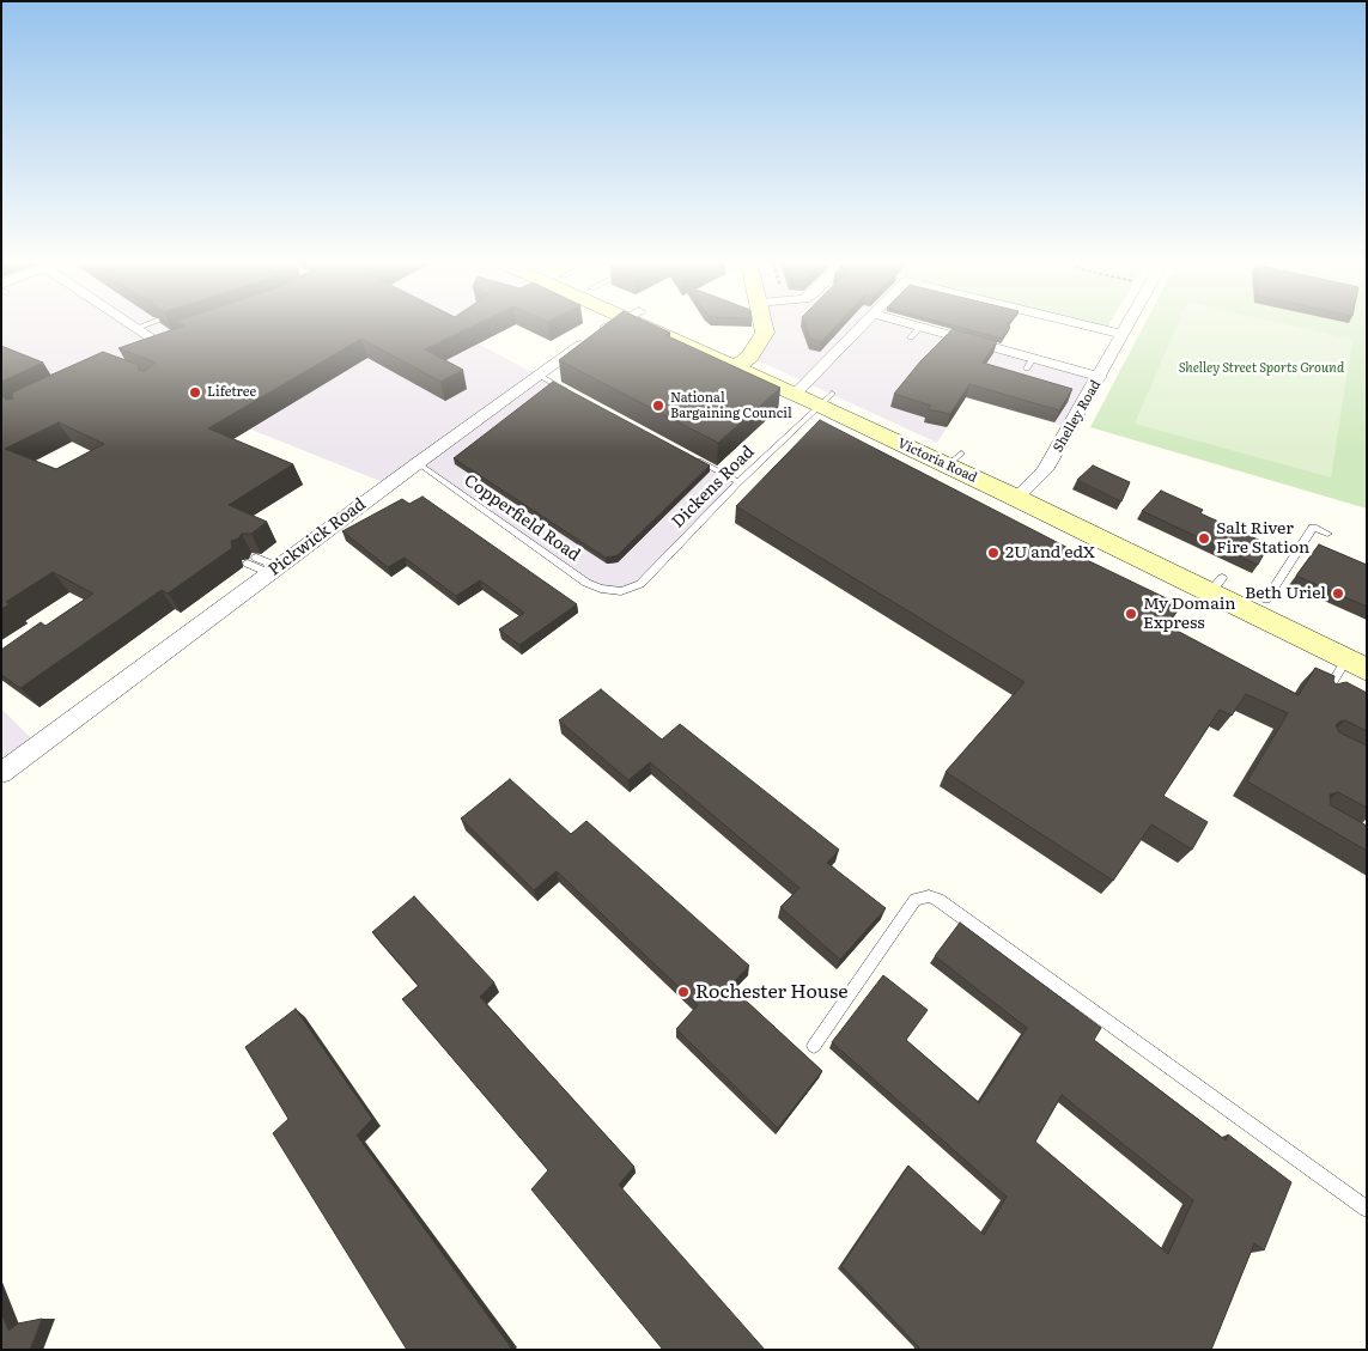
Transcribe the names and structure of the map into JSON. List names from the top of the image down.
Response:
{
  "streets": {
    "main road": ["Victoria Road"],
    "street": ["Shelley Road", "Pickwick Road"],
    "lane": ["Dickens Road", "Copperfield Road"]
  },
  "crossings": [
    ["Shelley Road", "Victoria Road"],
    ["Victoria Road", "Dickens Road"],
    ["Dickens Road", "Copperfield Road"],
    ["Copperfield Road", "Pickwick Road"]
  ],
  "parks": ["Shelley Street Sports Ground"],
  "places": [
    "Lifetree",
    "National Bargaining Council",
    "Salt River Fire Station",
    "2U and edX",
    "Beth Uriel",
    "My Domain Express",
    "Rochester House"
  ]
}
